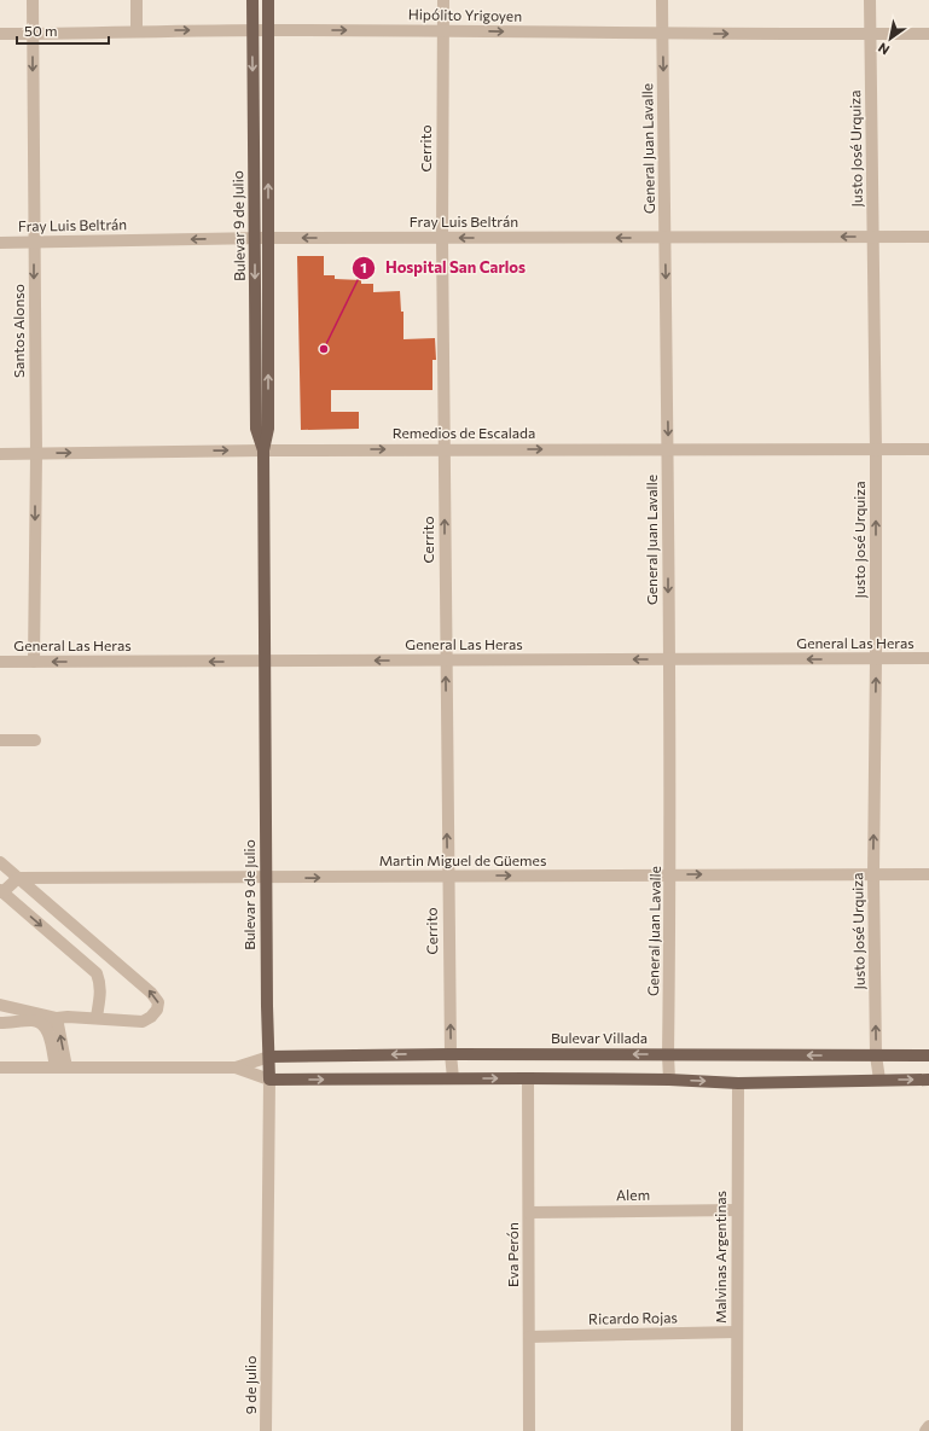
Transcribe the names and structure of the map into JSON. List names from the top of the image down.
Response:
{
  "streets": {
    "main road": ["Bulevar 9 de Julio", "Bulevar Villada"],
    "street": [
      "Hipólito Yrigoyen",
      "Cerrito",
      "General Juan Lavalle",
      "Justo José Urquiza",
      "Fray Luis Beltrán",
      "Santos Alonso",
      "Remedios de Escalada",
      "General Las Heras",
      "Martin Miguel de Güemes",
      "Alem",
      "Eva Perón",
      "Malvinas Argentinas",
      "Ricardo Rojas",
      "9 de Julio"
    ]
  },
  "crossings": [
    ["Hipólito Yrigoyen", "Cerrito"],
    ["Hipólito Yrigoyen", "General Juan Lavalle"],
    ["Hipólito Yrigoyen", "Justo José Urquiza"],
    ["Hipólito Yrigoyen", "Bulevar 9 de Julio"],
    ["Hipólito Yrigoyen", "Santos Alonso"],
    ["Cerrito", "Fray Luis Beltrán"],
    ["Cerrito", "Remedios de Escalada"],
    ["Cerrito", "General Las Heras"],
    ["Cerrito", "Martin Miguel de Güemes"],
    ["Cerrito", "Bulevar Villada"],
    ["General Juan Lavalle", "Fray Luis Beltrán"],
    ["General Juan Lavalle", "Remedios de Escalada"],
    ["General Juan Lavalle", "General Las Heras"],
    ["General Juan Lavalle", "Martin Miguel de Güemes"],
    ["General Juan Lavalle", "Bulevar Villada"],
    ["Justo José Urquiza", "Fray Luis Beltrán"],
    ["Justo José Urquiza", "Remedios de Escalada"],
    ["Justo José Urquiza", "General Las Heras"],
    ["Justo José Urquiza", "Martin Miguel de Güemes"],
    ["Justo José Urquiza", "Bulevar Villada"],
    ["Fray Luis Beltrán", "Bulevar 9 de Julio"],
    ["Fray Luis Beltrán", "Santos Alonso"],
    ["Bulevar 9 de Julio", "Remedios de Escalada"],
    ["Bulevar 9 de Julio", "General Las Heras"],
    ["Bulevar 9 de Julio", "Martin Miguel de Güemes"],
    ["Bulevar 9 de Julio", "Bulevar Villada"],
    ["Bulevar 9 de Julio", "9 de Julio"],
    ["Santos Alonso", "Remedios de Escalada"],
    ["Santos Alonso", "General Las Heras"],
    ["Alem", "Eva Perón"],
    ["Alem", "Malvinas Argentinas"],
    ["Eva Perón", "Ricardo Rojas"],
    ["Malvinas Argentinas", "Ricardo Rojas"]
  ],
  "one_way": [
    "Hipólito Yrigoyen",
    "Cerrito",
    "General Juan Lavalle",
    "Justo José Urquiza",
    "Fray Luis Beltrán",
    "Santos Alonso",
    "Remedios de Escalada",
    "General Las Heras",
    "Martin Miguel de Güemes"
  ],
  "places": ["Hospital San Carlos"],
  "scale_bar": "50 m",
  "north": "bottom left"
}
